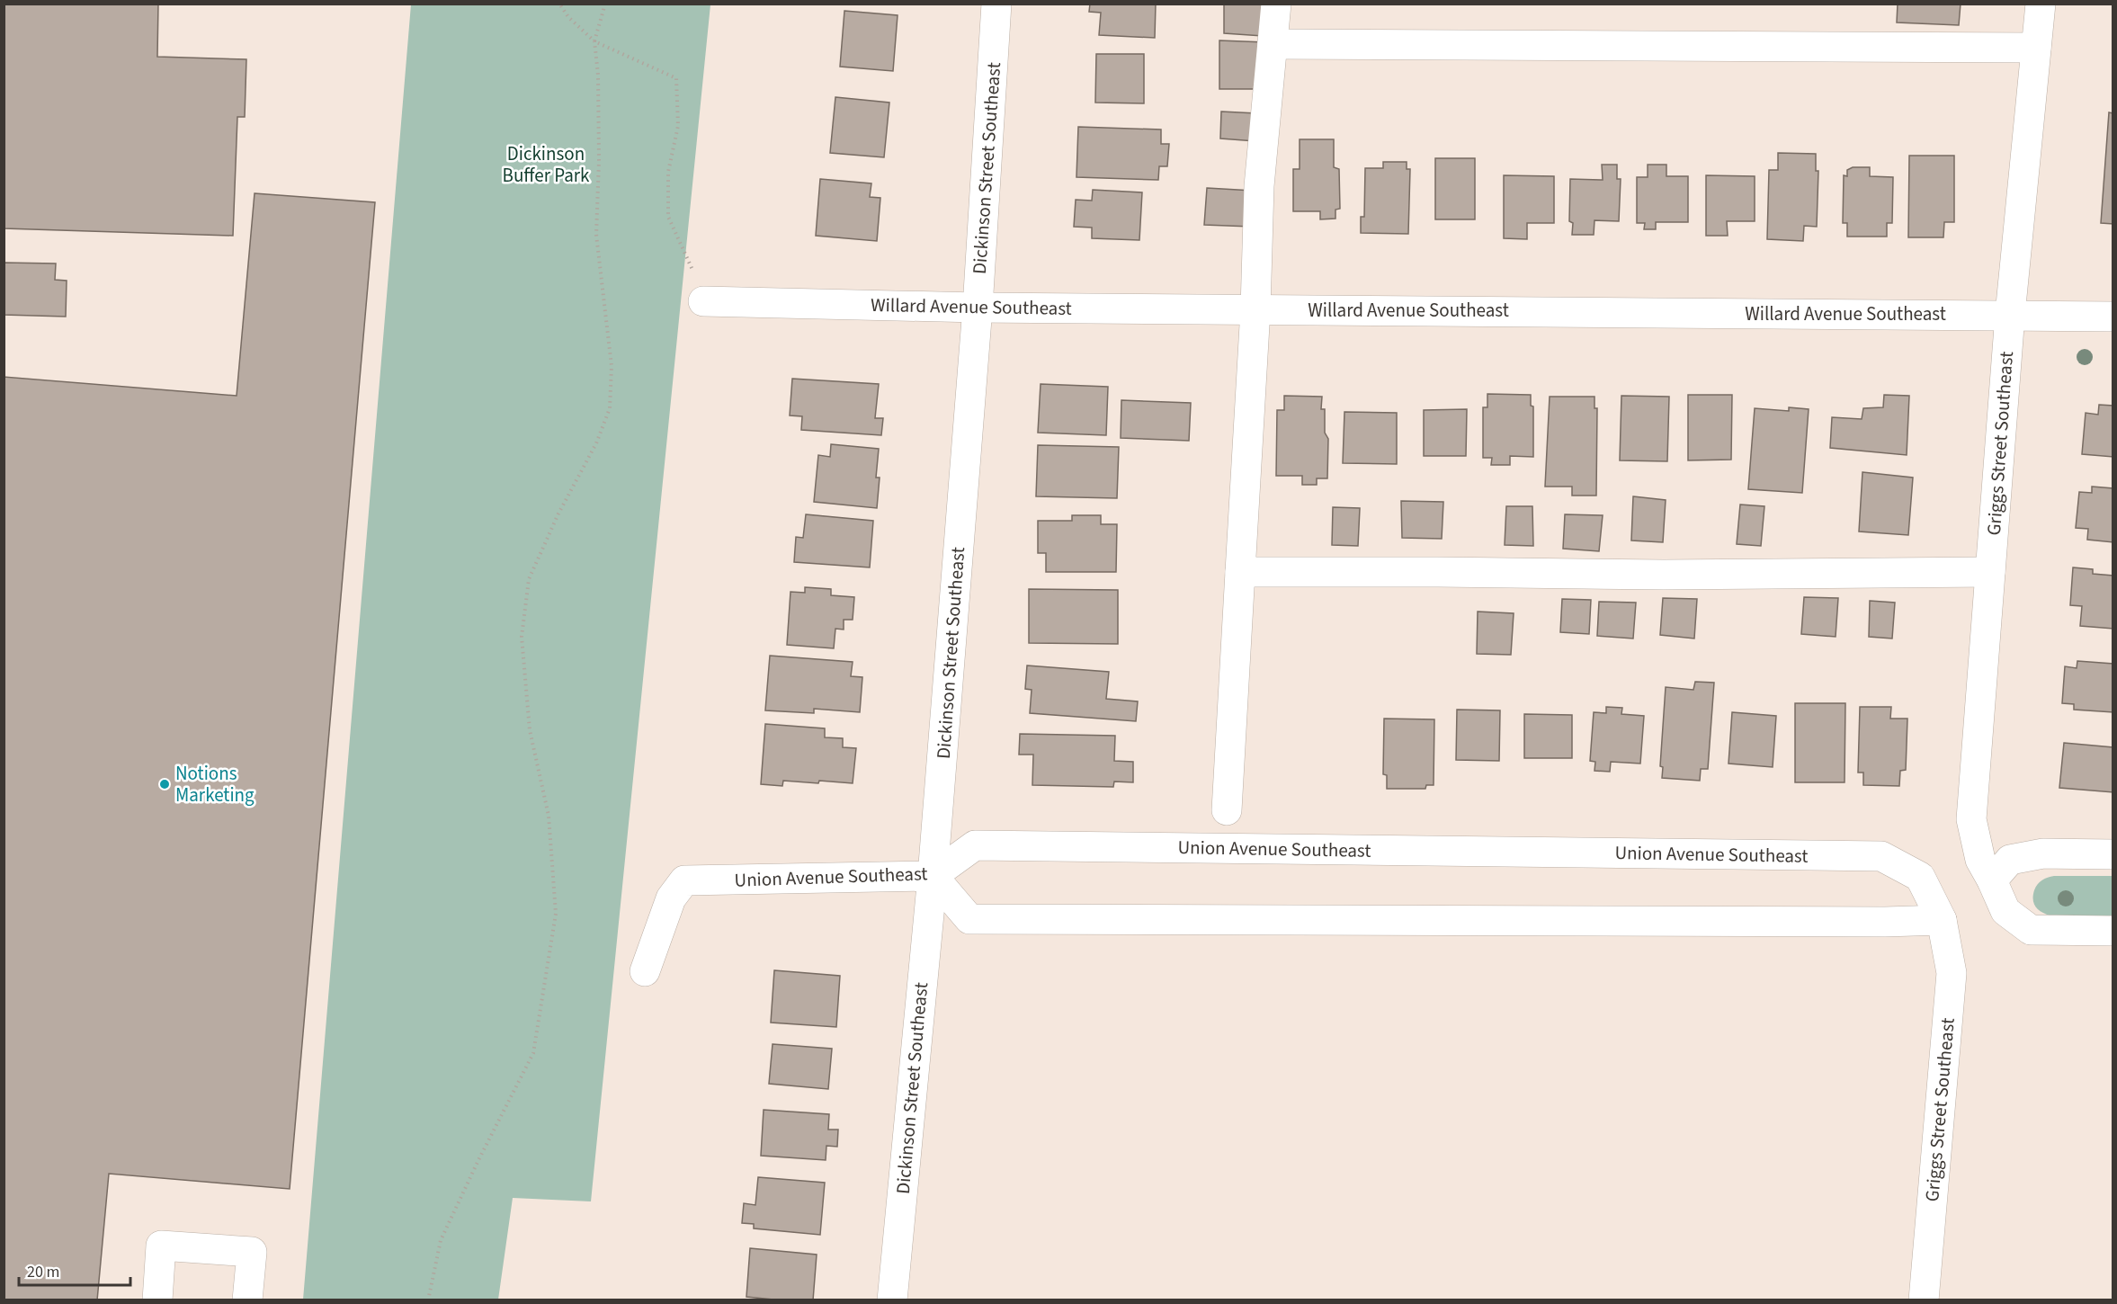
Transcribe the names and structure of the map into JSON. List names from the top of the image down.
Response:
{
  "streets": {
    "street": [
      "Dickinson Street Southeast",
      "Willard Avenue Southeast",
      "Griggs Street Southeast",
      "Union Avenue Southeast"
    ]
  },
  "crossings": [
    ["Dickinson Street Southeast", "Willard Avenue Southeast"],
    ["Dickinson Street Southeast", "Union Avenue Southeast"],
    ["Willard Avenue Southeast", "Griggs Street Southeast"],
    ["Griggs Street Southeast", "Union Avenue Southeast"]
  ],
  "parks": ["Dickinson Buffer Park"],
  "places": ["Notions Marketing"],
  "scale_bar": "20 m"
}
